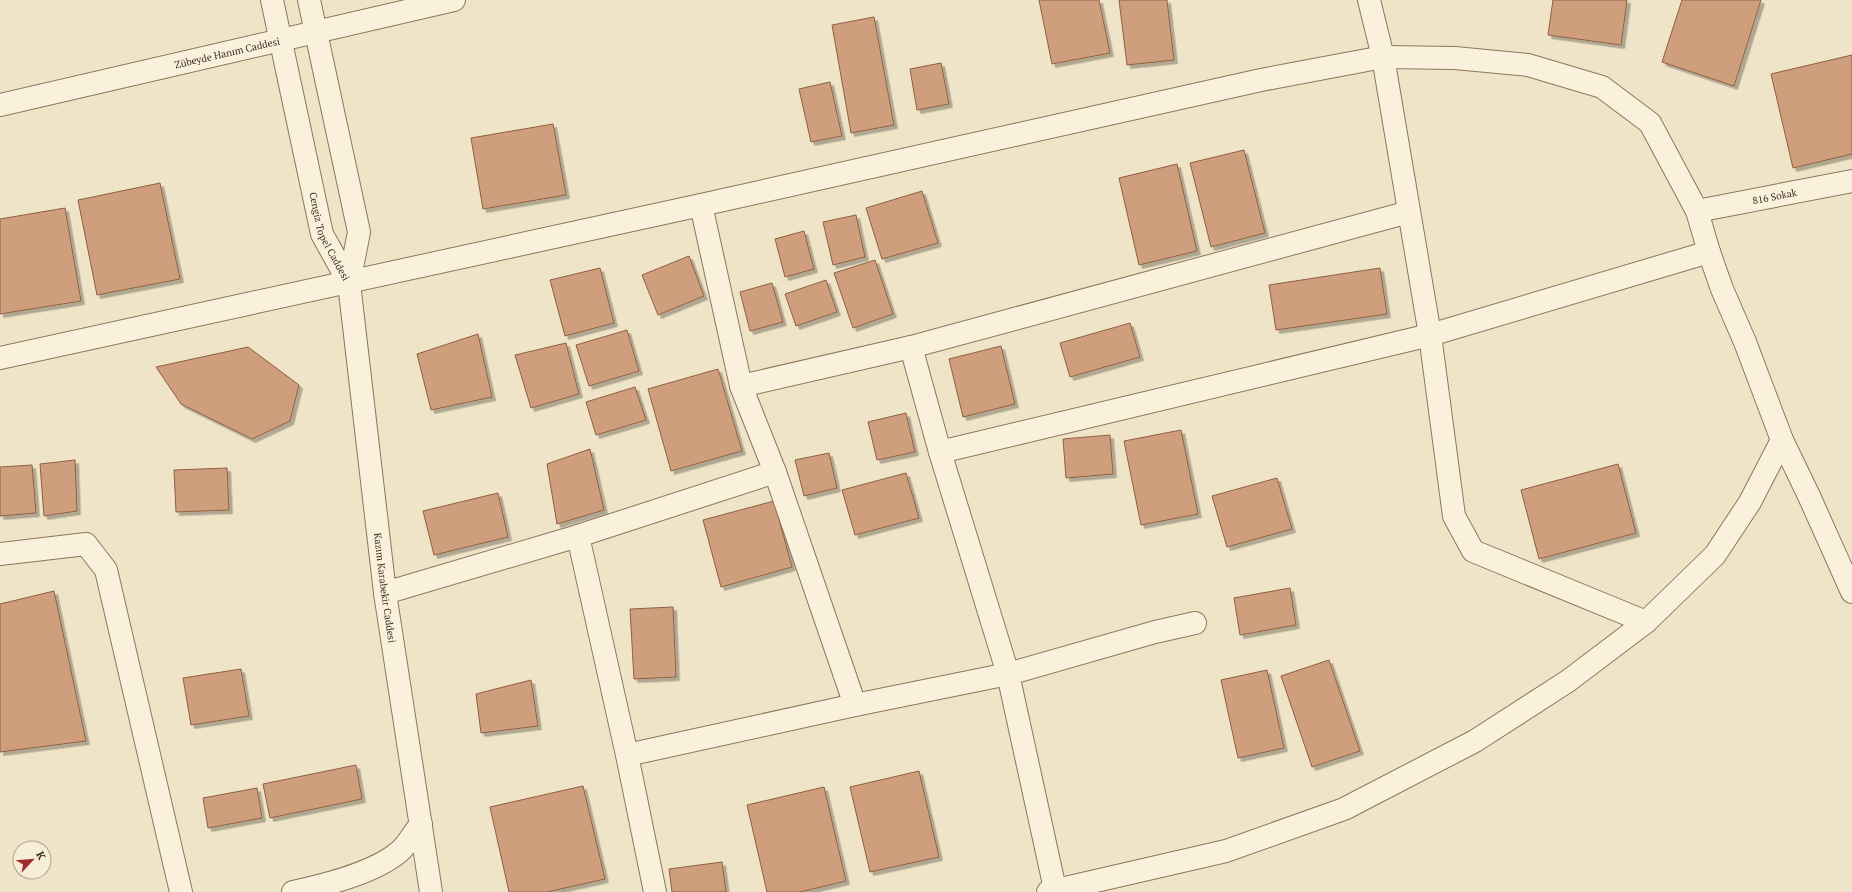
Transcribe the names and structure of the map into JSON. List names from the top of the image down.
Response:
{
  "streets": {
    "street": [
      "Zübeyde Hanım Caddesi",
      "816 Sokak",
      "Cengiz Topel Caddesi",
      "Kazım Karabekir Caddesi"
    ]
  },
  "crossings": [
    ["Zübeyde Hanım Caddesi", "Cengiz Topel Caddesi"],
    ["Cengiz Topel Caddesi", "Kazım Karabekir Caddesi"]
  ],
  "north": "top right"
}
